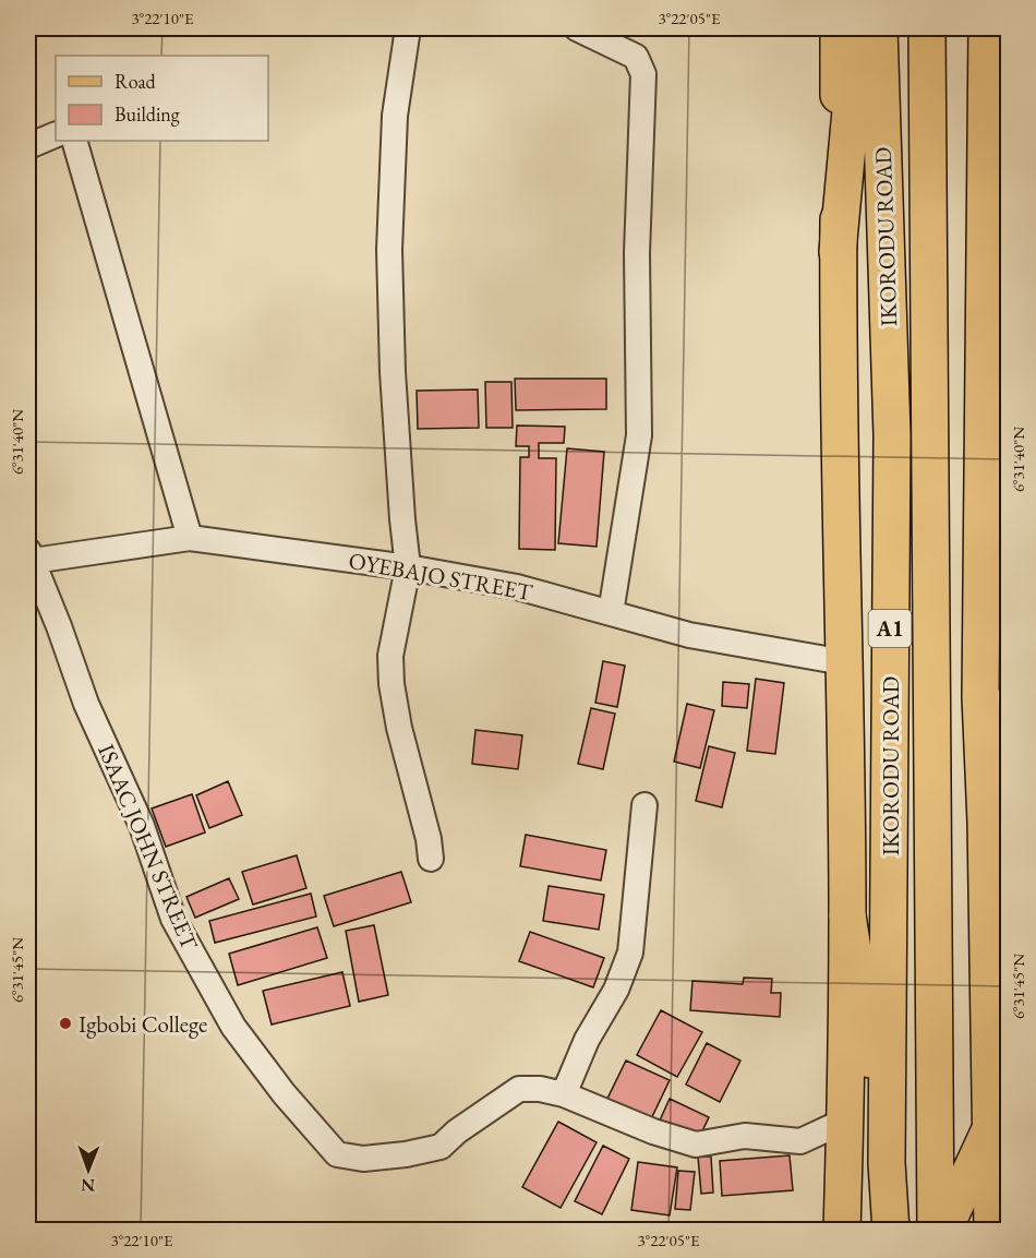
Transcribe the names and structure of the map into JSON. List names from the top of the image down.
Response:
{
  "streets": {
    "main road": ["IKORODU ROAD", "A1"],
    "street": ["OYEBAJO STREET", "ISAAC JOHN STREET"]
  },
  "crossings": [
    ["IKORODU ROAD", "OYEBAJO STREET"],
    ["IKORODU ROAD", "ISAAC JOHN STREET"],
    ["OYEBAJO STREET", "ISAAC JOHN STREET"]
  ],
  "places": ["Igbobi College"],
  "legend": ["Road", "Building"],
  "north": "bottom",
  "coordinates": [
    "3°22'10\"E",
    "3°22'05\"E",
    "6°31'40\"N",
    "6°31'45\"N"
  ]
}
